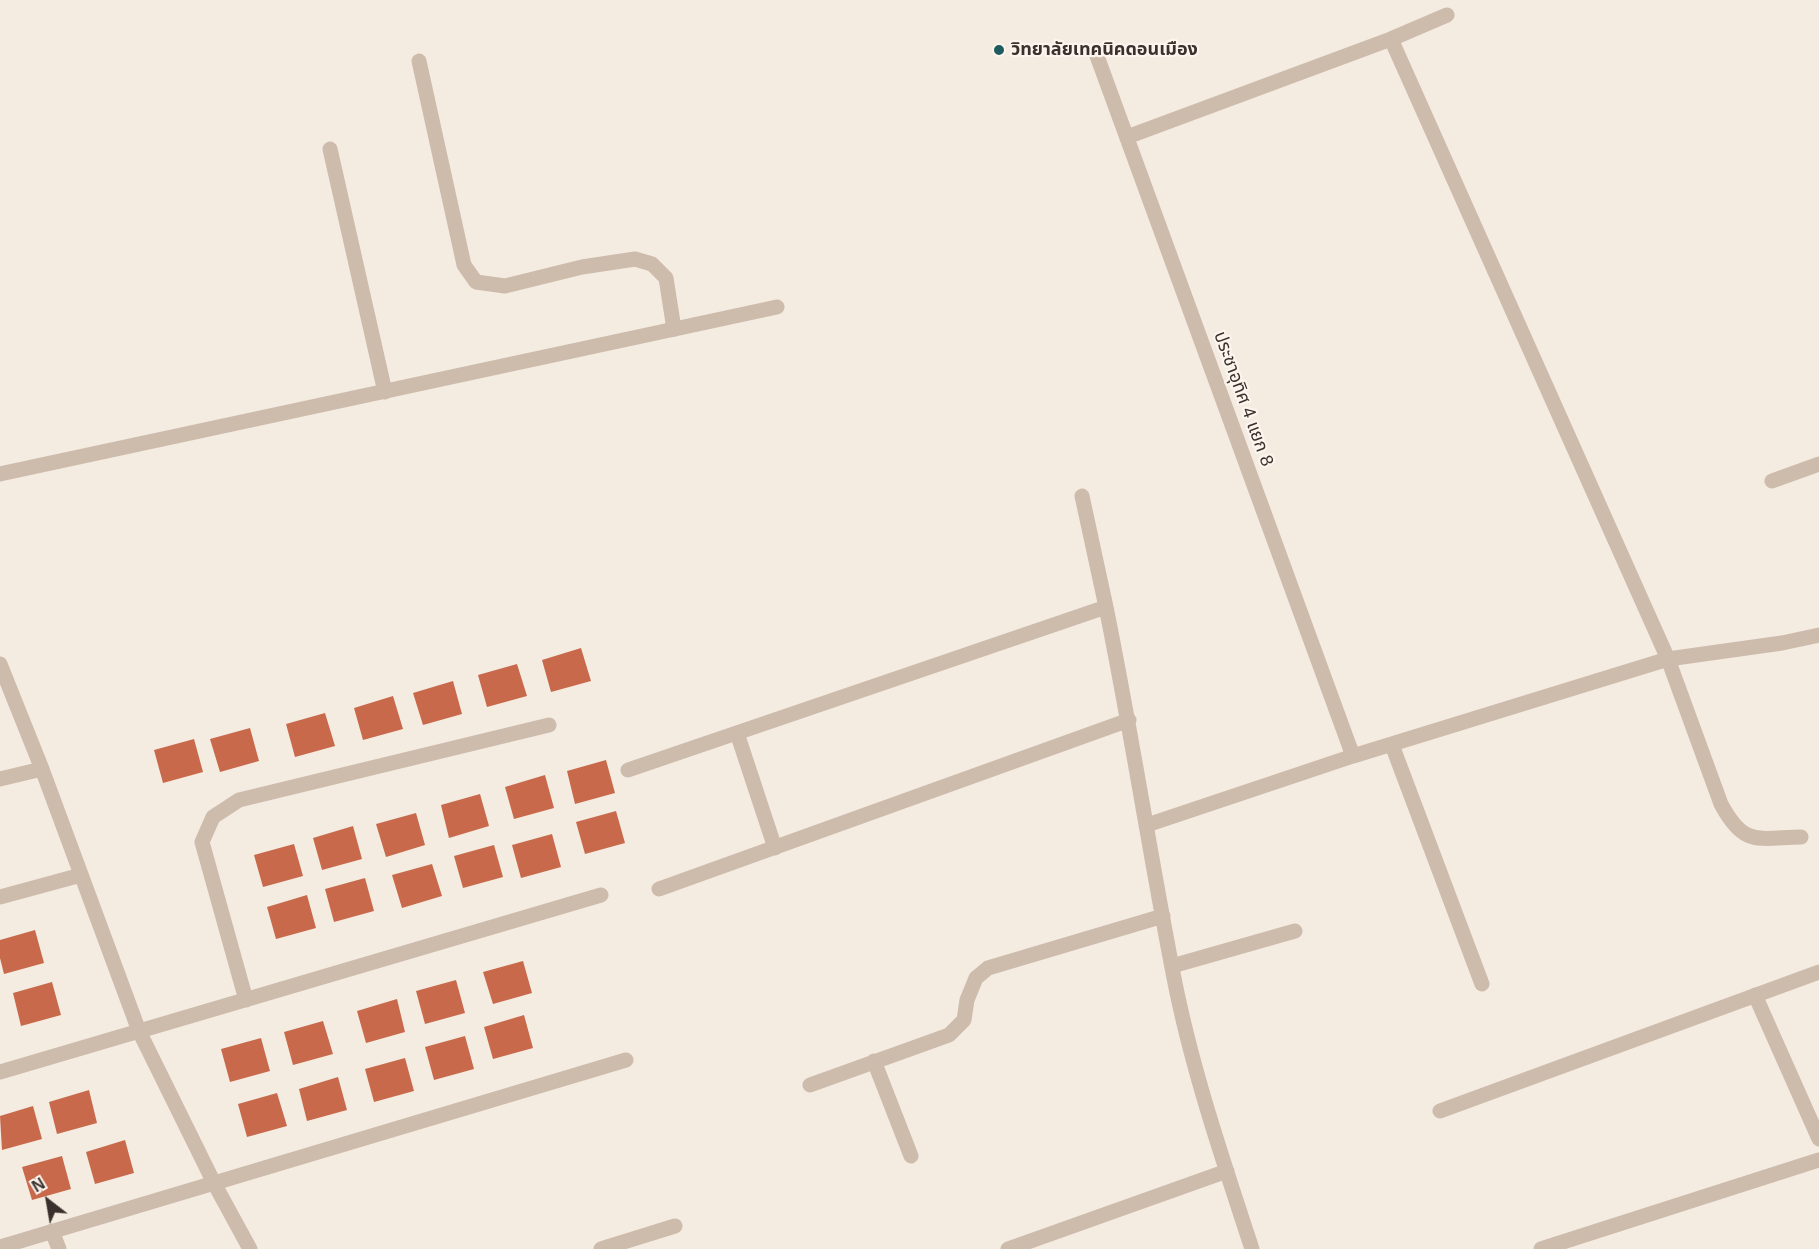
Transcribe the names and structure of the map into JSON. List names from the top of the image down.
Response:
{
  "streets": {
    "street": ["ประชาอุทิศ 4 แยก 8"]
  },
  "places": ["วิทยาลัยเทคนิคดอนเมือง"],
  "north": "top left"
}
